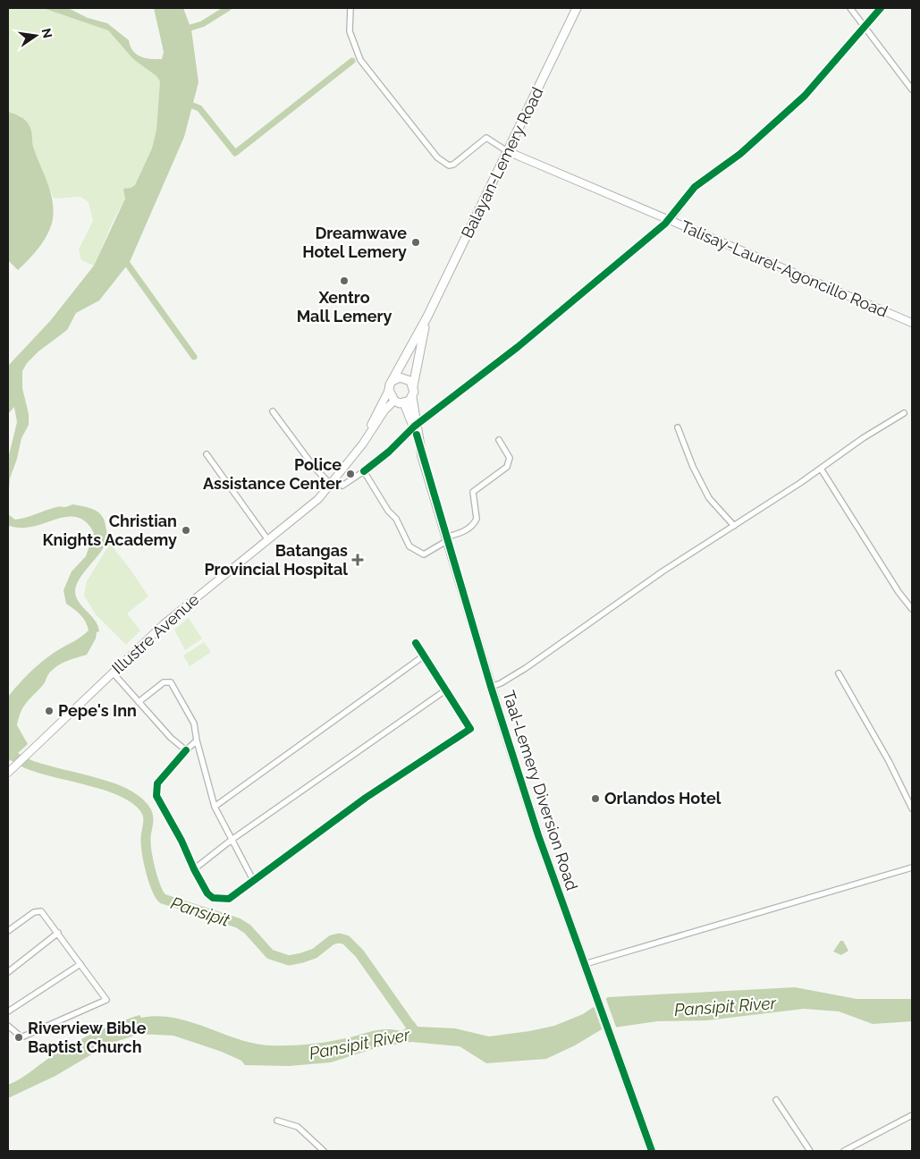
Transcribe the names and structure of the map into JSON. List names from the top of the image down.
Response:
{
  "streets": {
    "main road": [
      "Balayan-Lemery Road",
      "Talisay-Laurel-Agoncillo Road",
      "Illustre Avenue",
      "Taal-Lemery Diversion Road"
    ]
  },
  "crossings": [
    ["Balayan-Lemery Road", "Talisay-Laurel-Agoncillo Road"],
    ["Balayan-Lemery Road", "Illustre Avenue"],
    ["Balayan-Lemery Road", "Taal-Lemery Diversion Road"],
    ["Illustre Avenue", "Taal-Lemery Diversion Road"]
  ],
  "water": ["Pansipit", "Pansipit River"],
  "places": {
    "other": [
      "Dreamwave Hotel Lemery",
      "Xentro Mall Lemery",
      "Police Assistance Center",
      "Christian Knights Academy",
      "Pepe's Inn",
      "Orlandos Hotel",
      "Riverview Bible Baptist Church"
    ],
    "health": ["Batangas Provincial Hospital"]
  },
  "north": "right"
}
